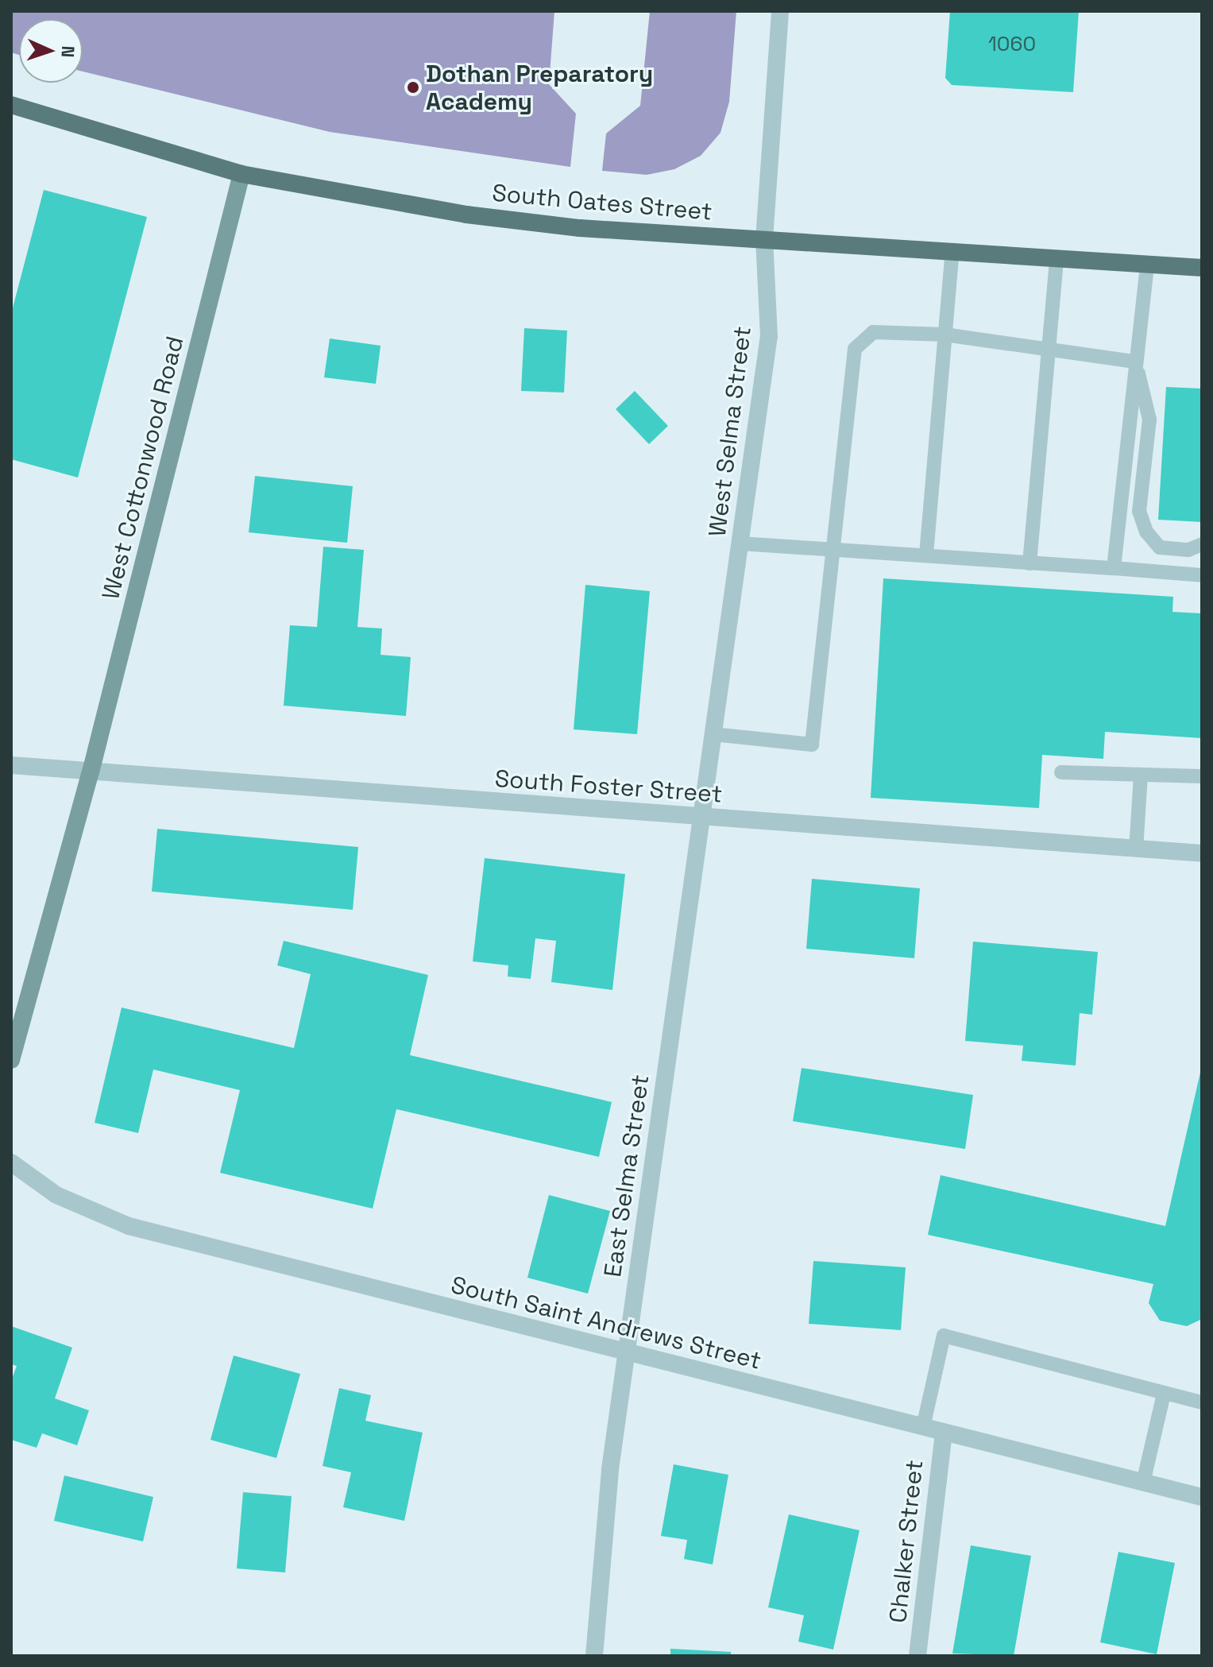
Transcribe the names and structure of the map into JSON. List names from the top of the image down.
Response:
{
  "streets": {
    "main road": ["South Oates Street", "West Cottonwood Road"],
    "street": [
      "West Selma Street",
      "South Foster Street",
      "East Selma Street",
      "South Saint Andrews Street",
      "Chalker Street"
    ]
  },
  "crossings": [
    ["South Oates Street", "West Selma Street"],
    ["South Oates Street", "West Cottonwood Road"],
    ["West Selma Street", "South Foster Street"],
    ["West Selma Street", "East Selma Street"],
    ["West Cottonwood Road", "South Foster Street"],
    ["South Foster Street", "East Selma Street"],
    ["East Selma Street", "South Saint Andrews Street"],
    ["South Saint Andrews Street", "Chalker Street"]
  ],
  "places": ["Dothan Preparatory Academy"],
  "house_numbers": ["1060"],
  "north": "right"
}
